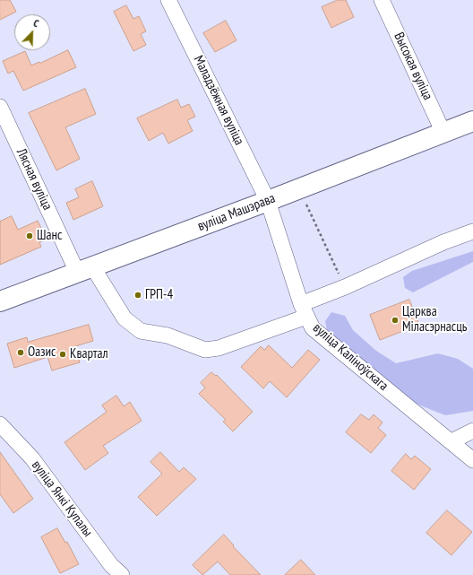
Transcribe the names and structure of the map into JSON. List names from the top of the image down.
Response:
{
  "streets": {
    "main road": ["вуліца Машэрава"],
    "street": [
      "Высокая вуліца",
      "Маладзёжная вуліца",
      "Лясная вуліца",
      "вуліца Каліноўскага",
      "вуліца Янкі Купалы"
    ]
  },
  "crossings": [
    ["Высокая вуліца", "вуліца Машэрава"],
    ["Маладзёжная вуліца", "вуліца Машэрава"],
    ["Маладзёжная вуліца", "вуліца Каліноўскага"],
    ["Лясная вуліца", "вуліца Машэрава"],
    ["Лясная вуліца", "вуліца Каліноўскага"],
    ["вуліца Машэрава", "вуліца Каліноўскага"]
  ],
  "places": [
    "Шанс",
    "ГРП-4",
    "Царква Міласэрнасць",
    "Оазис",
    "Квартал"
  ],
  "north": "top right"
}
